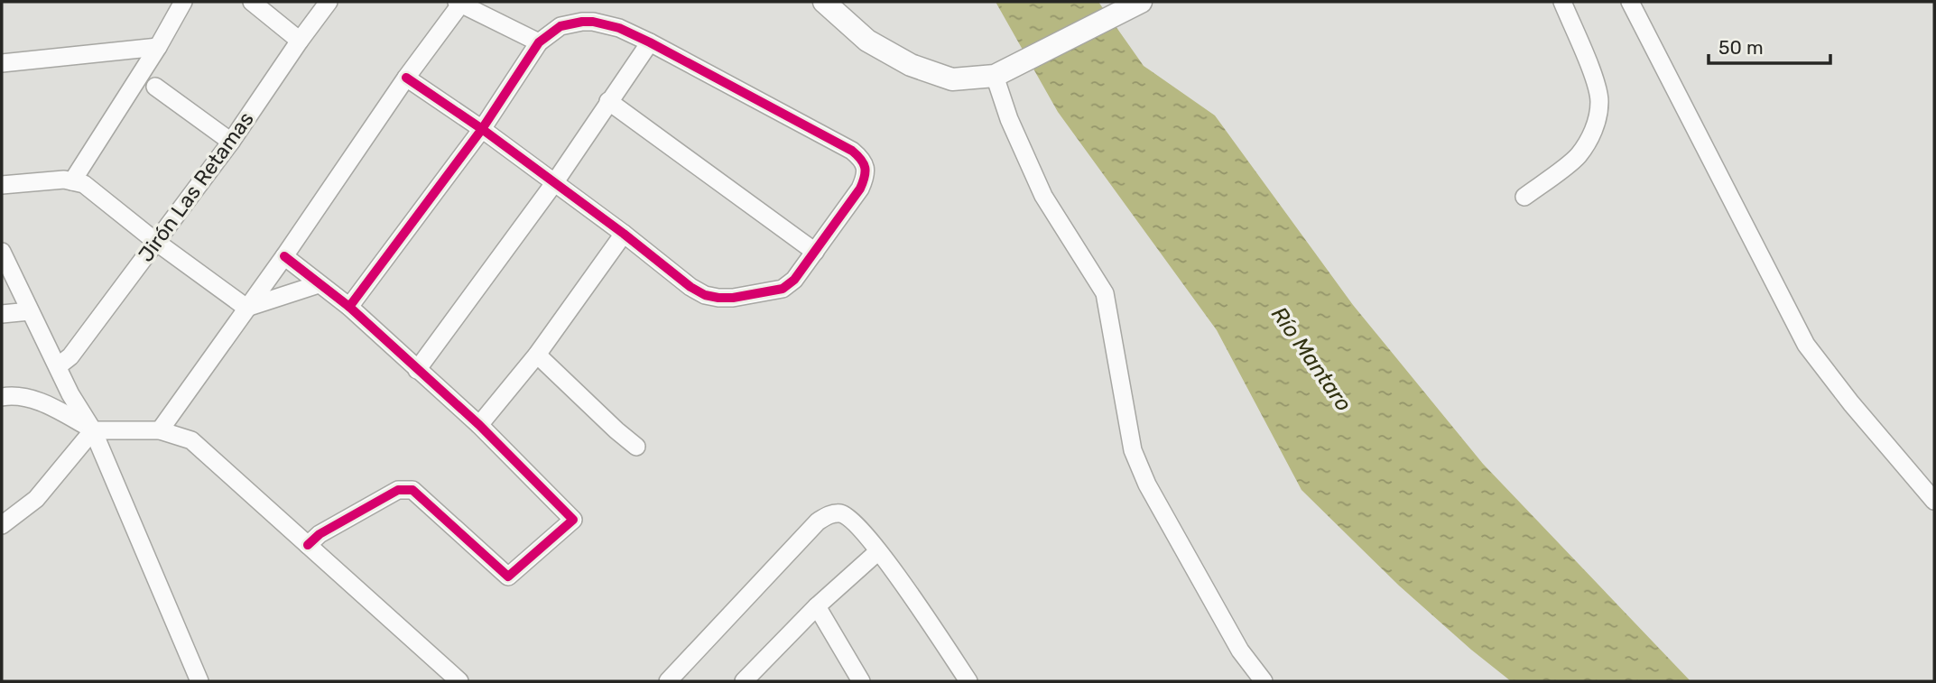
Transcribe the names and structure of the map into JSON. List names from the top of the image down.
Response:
{
  "streets": {
    "street": ["Jirón Las Retamas"]
  },
  "water": ["Río Mantaro"],
  "scale_bar": "50 m"
}
